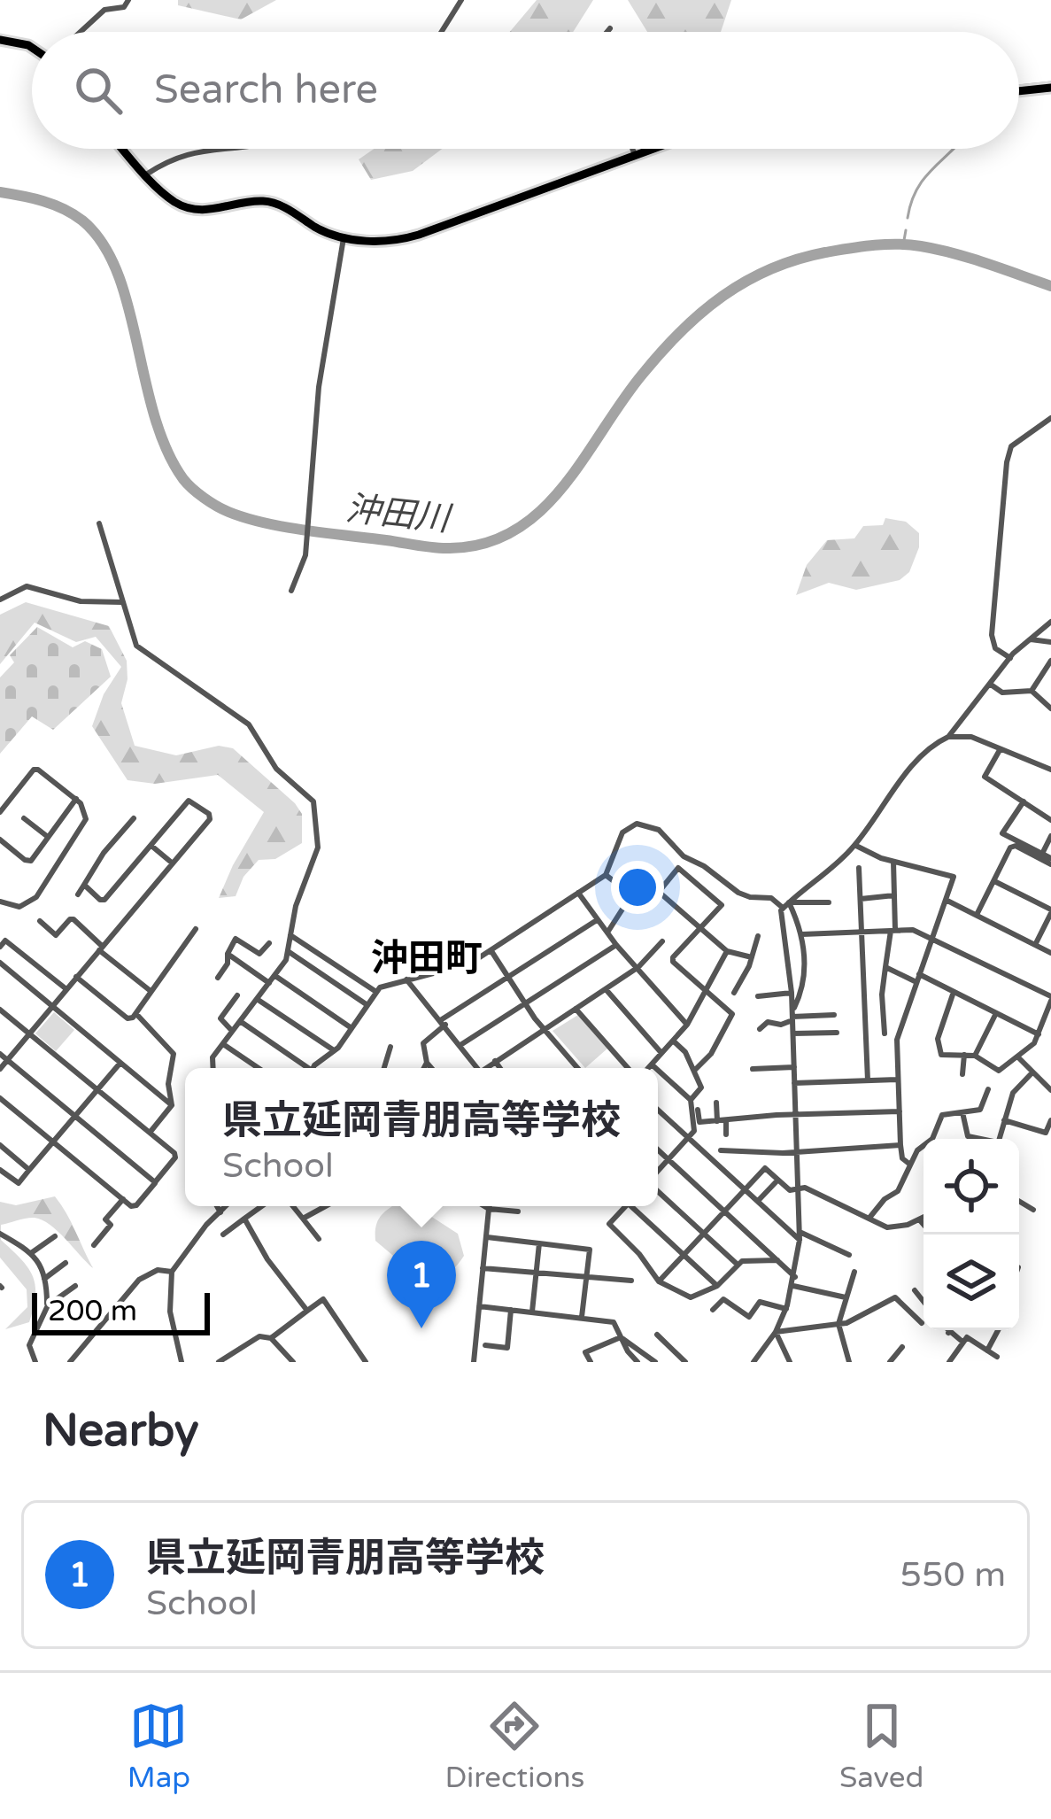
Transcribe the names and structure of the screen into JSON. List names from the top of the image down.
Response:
{
  "districts": ["沖田町"],
  "water": ["沖田川"],
  "scale_bar": "200 m",
  "page": {
    "search": "Search here",
    "popup": ["県立延岡青朋高等学校", "School"],
    "pins": "1",
    "scale": "200 m",
    "heading": "Nearby",
    "list": [
      {
        "mark": "1",
        "name": "県立延岡青朋高等学校",
        "note": "School",
        "value": "550 m"
      }
    ],
    "nav": ["Map", "Directions", "Saved"]
  }
}
